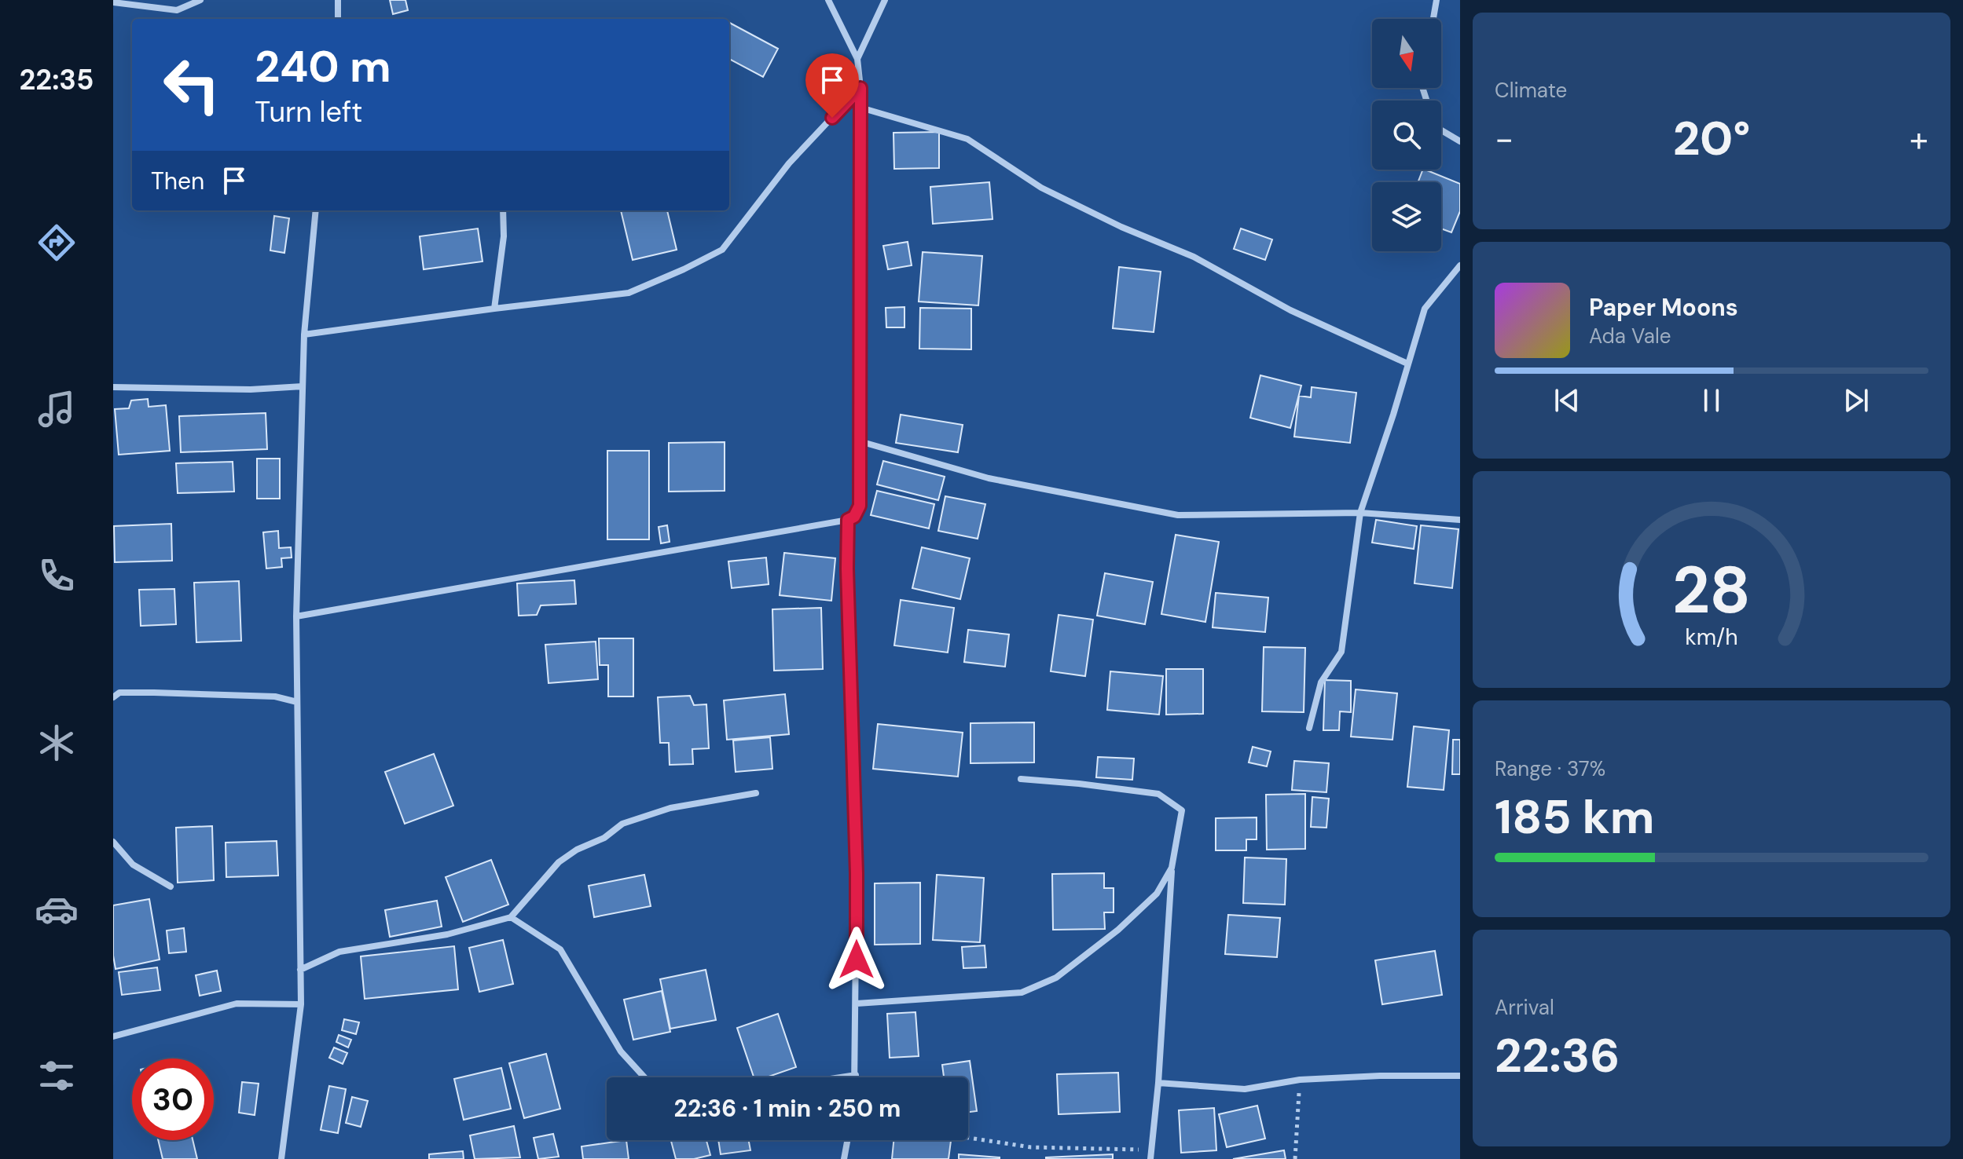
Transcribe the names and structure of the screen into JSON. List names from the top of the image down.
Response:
{
  "north": "bottom",
  "page": {
    "tabs": "22:35",
    "tile": [
      "Climate",
      ["Range · 37%", "185 km"],
      ["Arrival", "22:36"]
    ],
    "turn": ["240 m", "Turn left"],
    "heat": ["−", "20°", "+"],
    "then": "Then",
    "song": ["Paper Moons", "Ada Vale"],
    "limit": "30",
    "trip": "22:36 · 1 min · 250 m",
    "gauge": ["28", "km/h"]
  }
}
